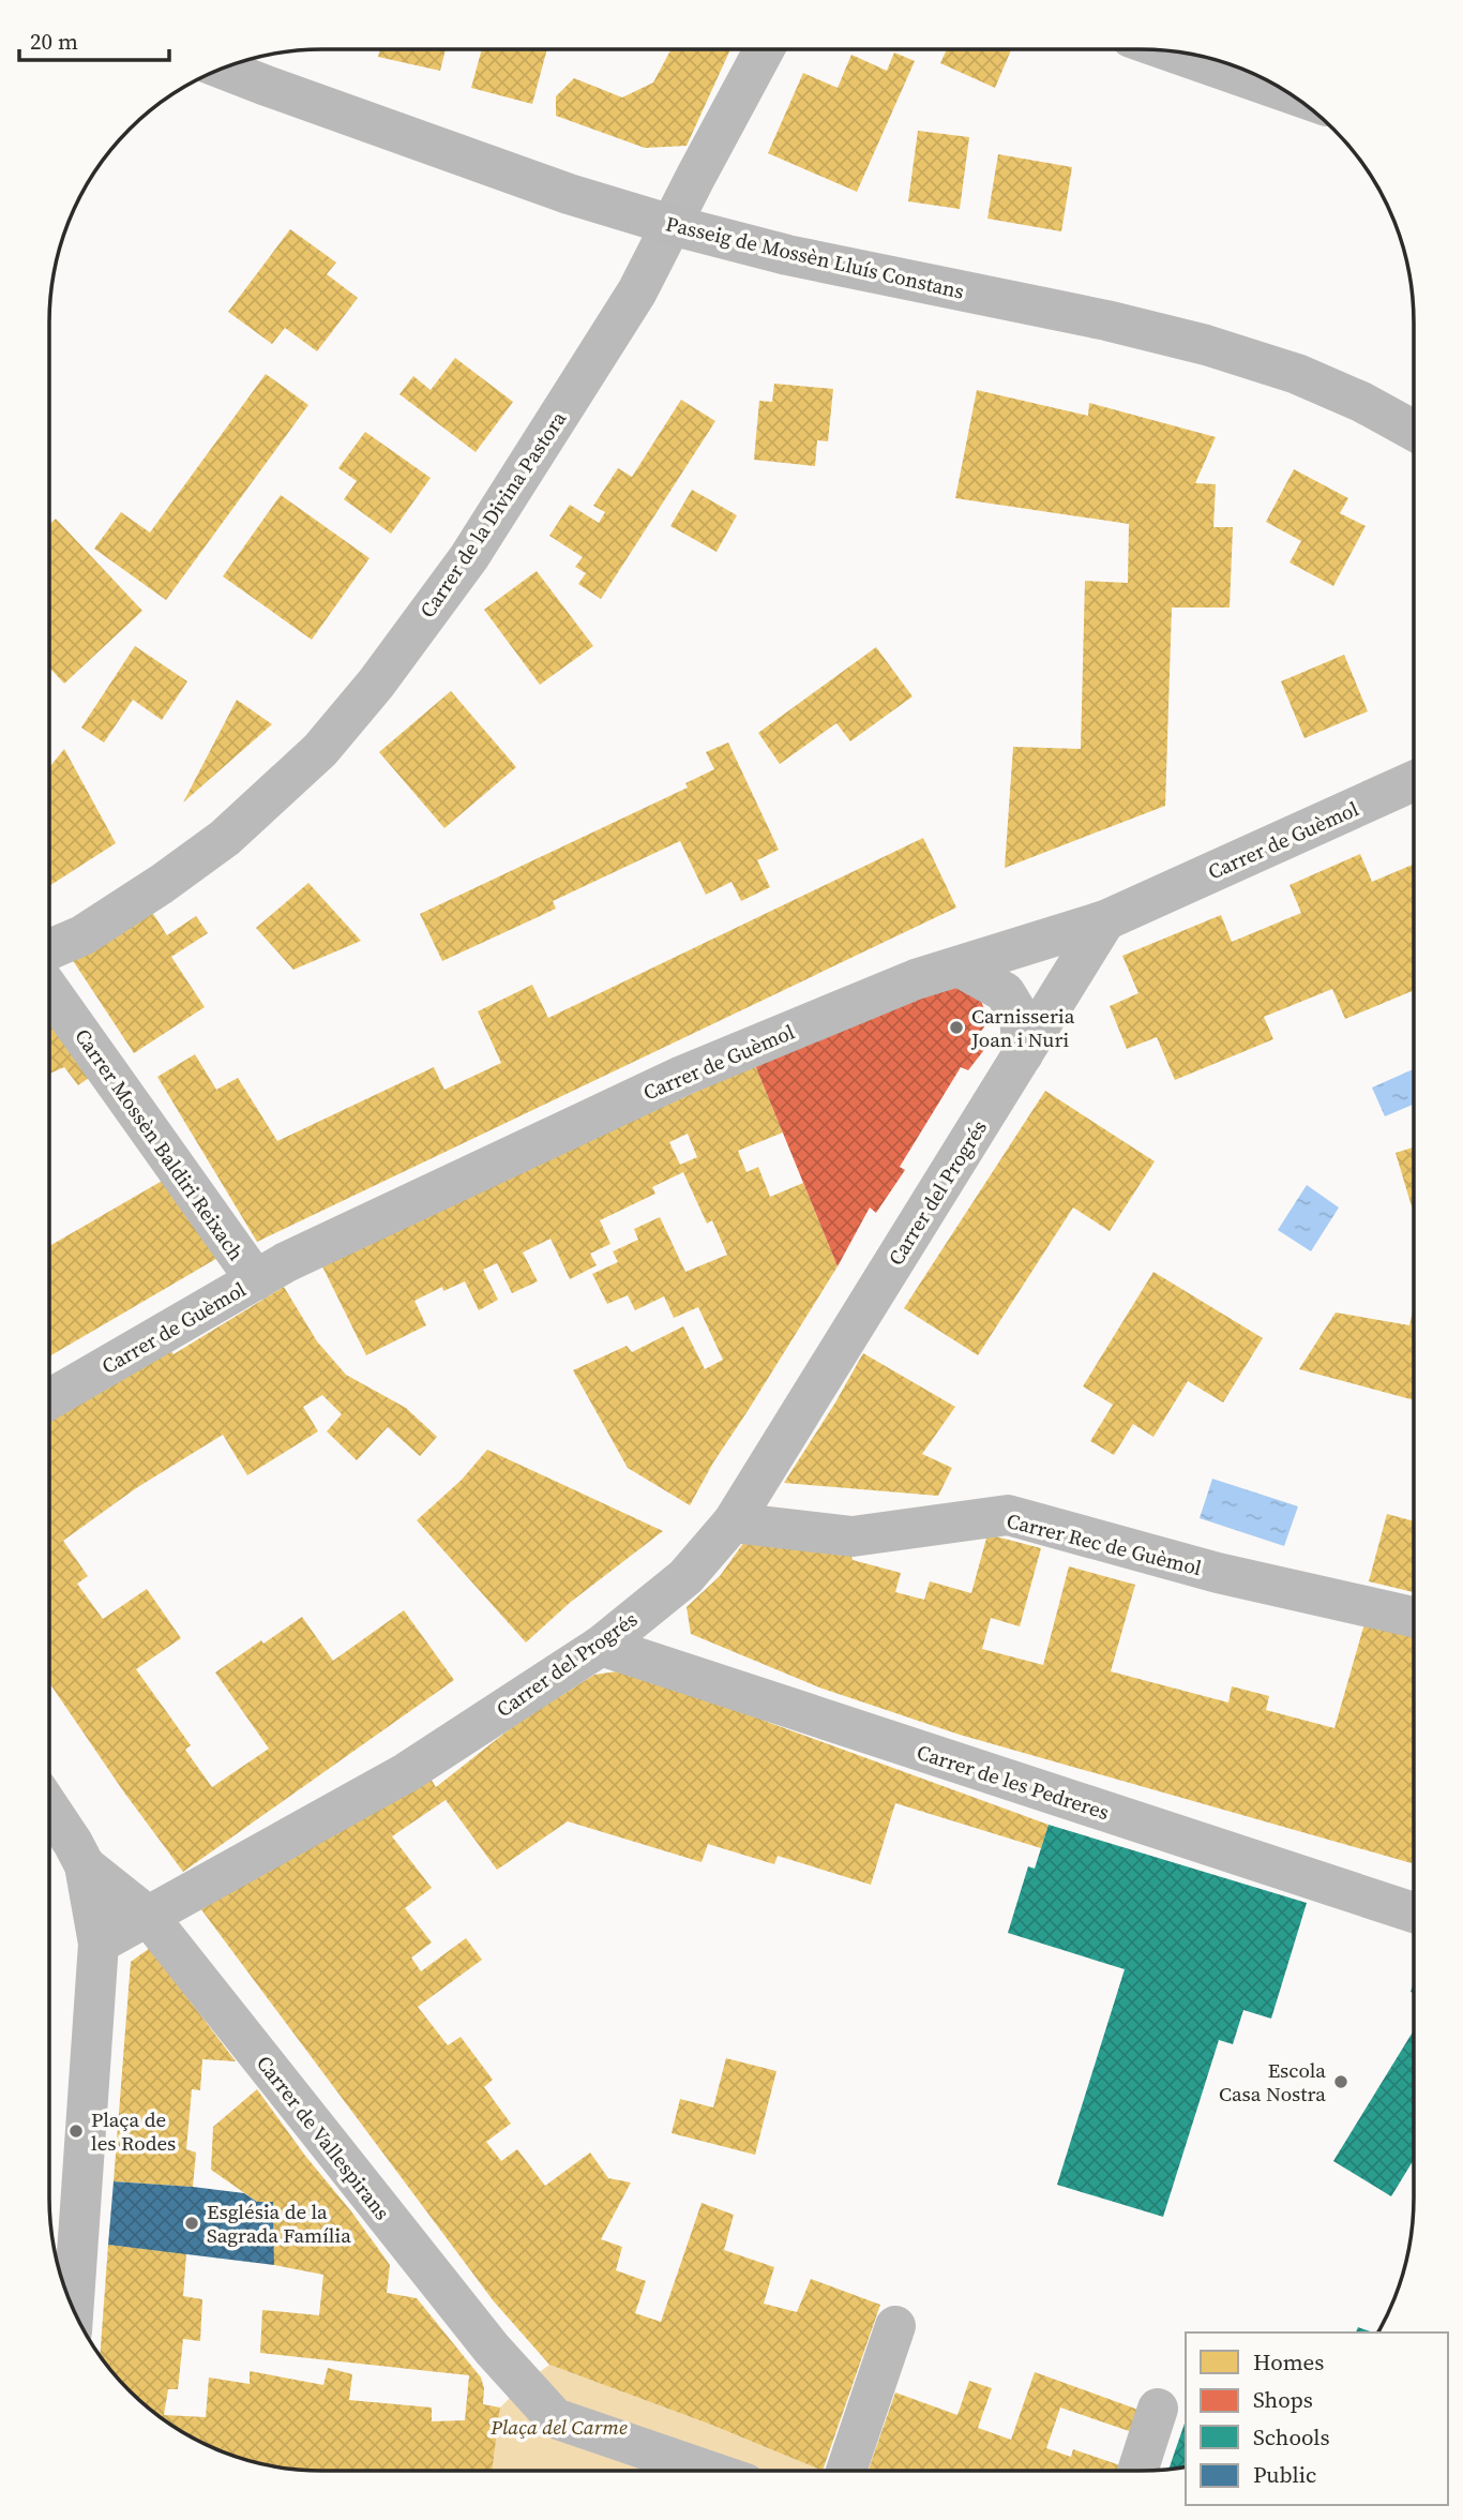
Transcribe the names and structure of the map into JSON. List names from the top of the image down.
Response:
{
  "streets": {
    "main road": ["Passeig de Mossèn Lluís Constans"],
    "street": [
      "Carrer de la Divina Pastora",
      "Carrer de Guèmol",
      "Carrer Mossèn Baldiri Reixach",
      "Carrer del Progrés",
      "Carrer Rec de Guèmol",
      "Carrer de les Pedreres",
      "Carrer de Vallespirans"
    ]
  },
  "crossings": [
    ["Passeig de Mossèn Lluís Constans", "Carrer de la Divina Pastora"],
    ["Carrer de Guèmol", "Carrer Mossèn Baldiri Reixach"],
    ["Carrer de Guèmol", "Carrer del Progrés"],
    ["Carrer del Progrés", "Carrer Rec de Guèmol"],
    ["Carrer del Progrés", "Carrer de les Pedreres"],
    ["Carrer del Progrés", "Carrer de Vallespirans"]
  ],
  "parks": ["Plaça del Carme"],
  "places": [
    "Carnisseria Joan i Nuri",
    "Escola Casa Nostra",
    "Plaça de les Rodes",
    "Església de la Sagrada Família"
  ],
  "legend": [
    "Homes",
    "Shops",
    "Schools",
    "Public"
  ],
  "scale_bar": "20 m"
}
